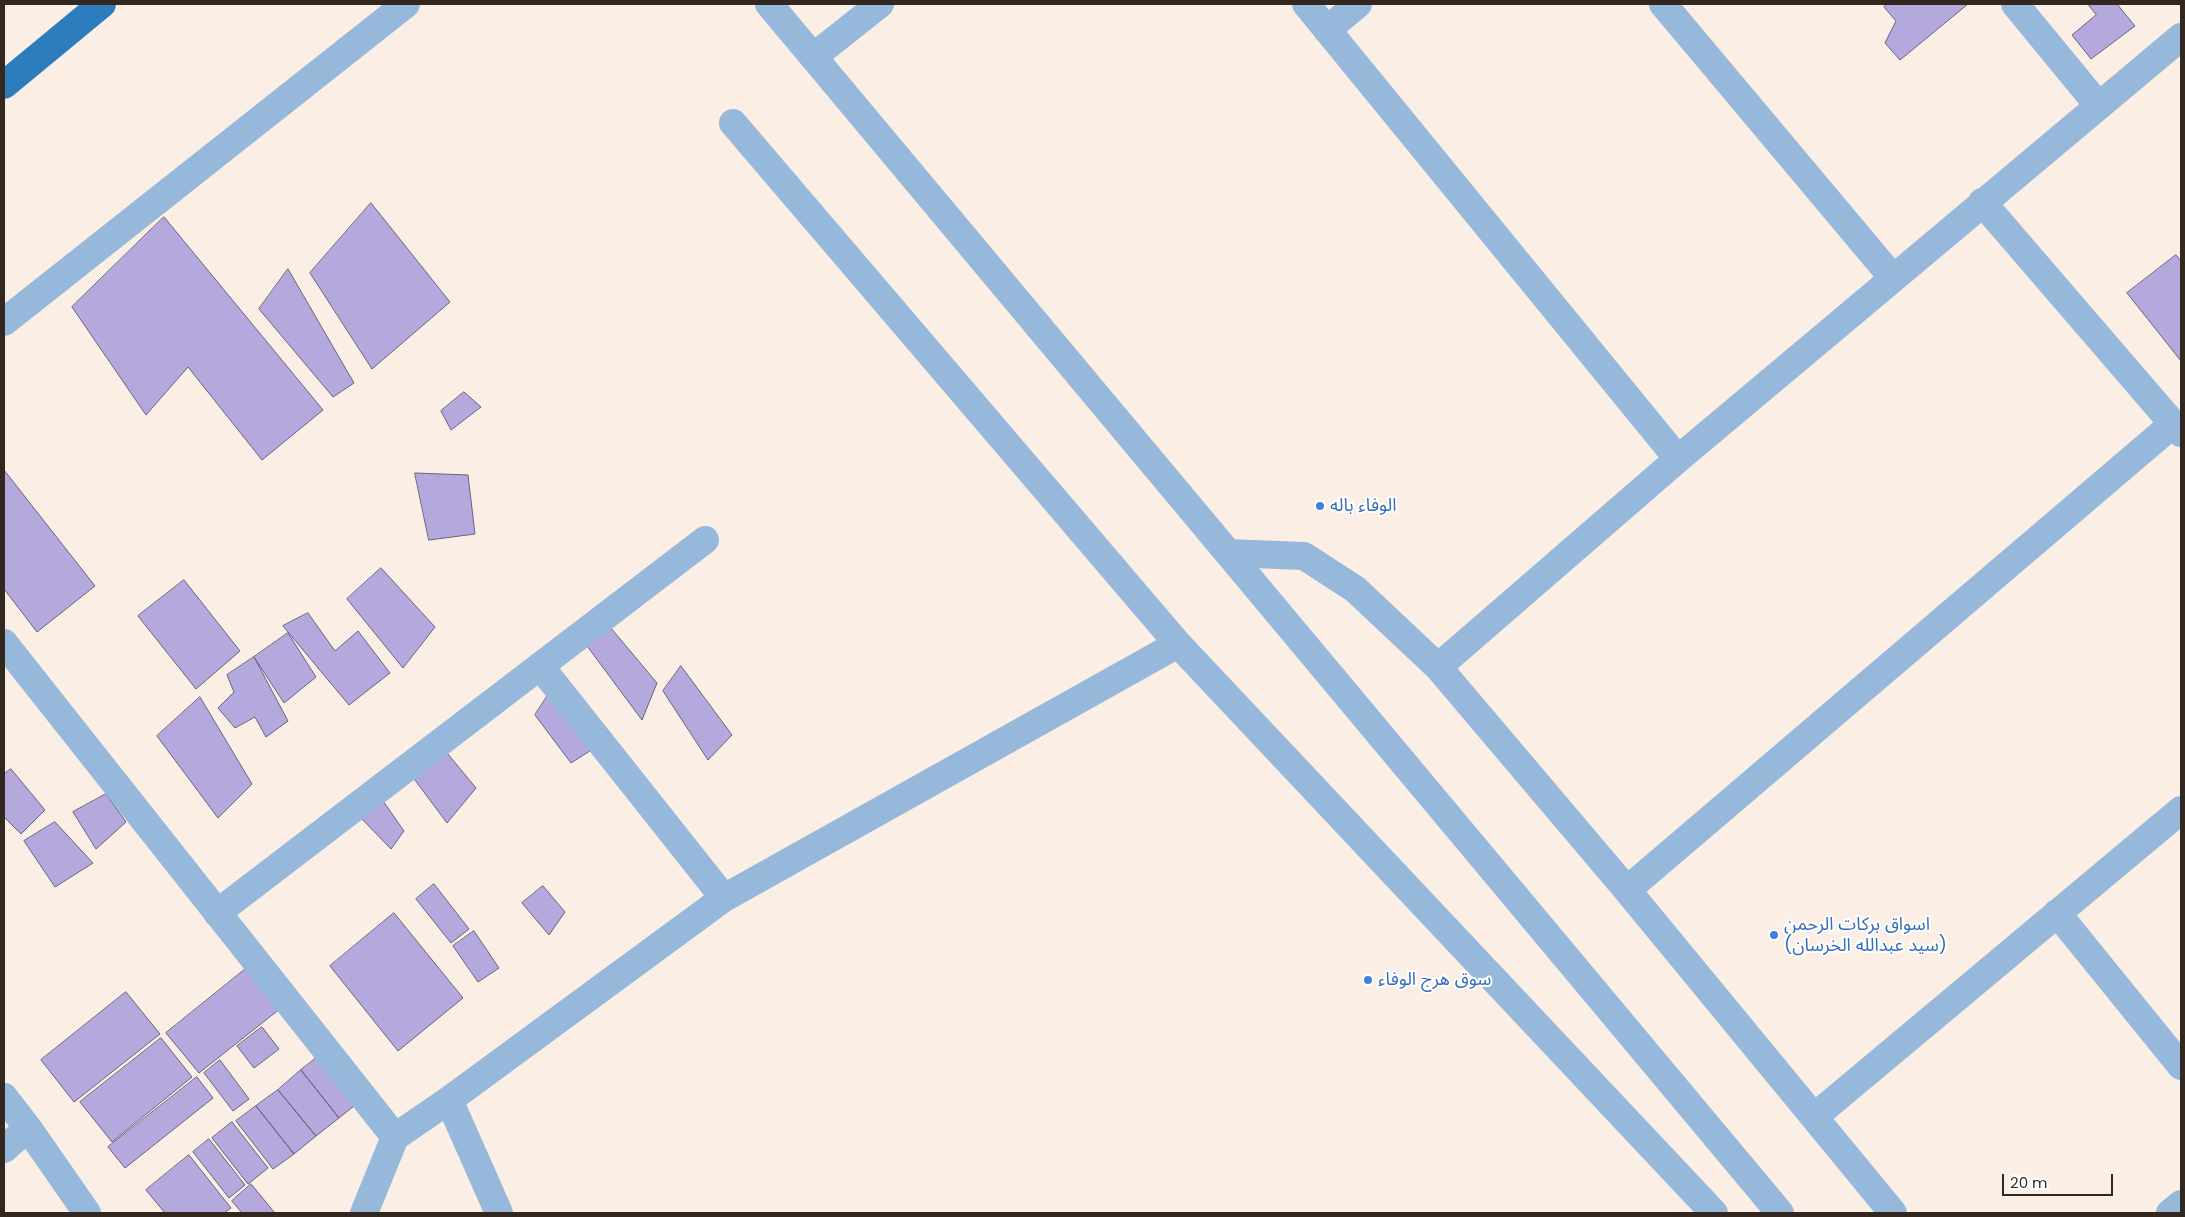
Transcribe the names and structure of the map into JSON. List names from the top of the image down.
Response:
{
  "places": ["الوفاء باله", "اسواق بركات الرحمن (سيد عبدالله الخرسان)", "سوق هرج الوفاء"],
  "scale_bar": "20 m"
}
